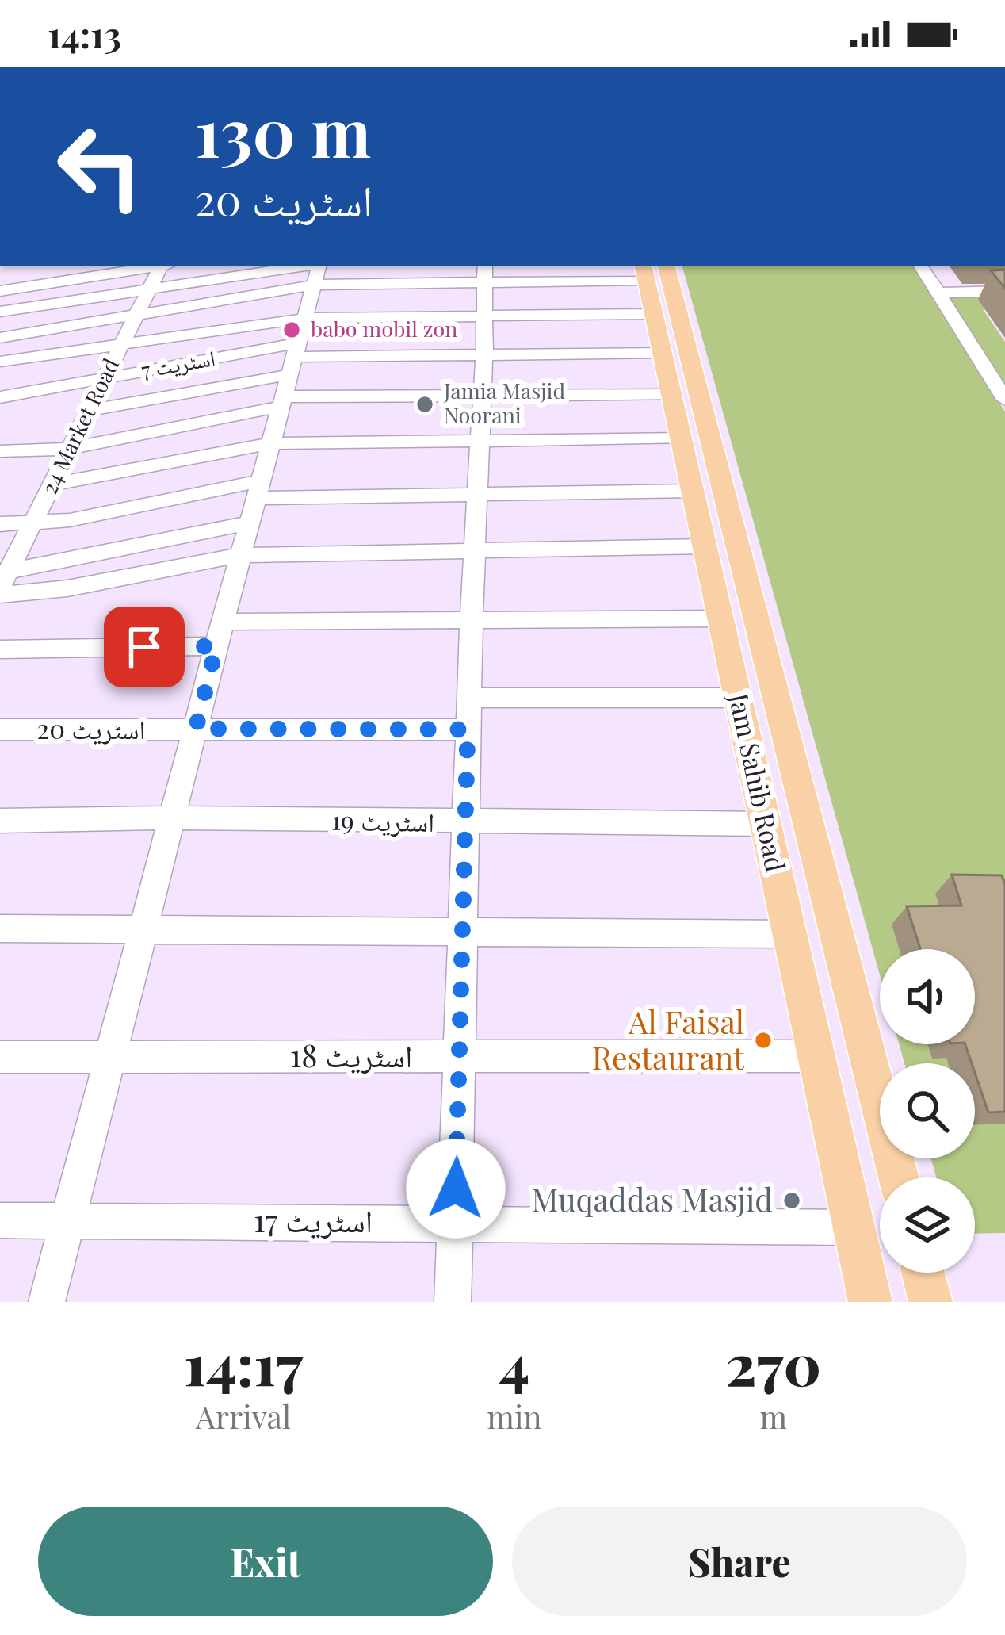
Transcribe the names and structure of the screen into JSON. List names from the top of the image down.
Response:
{
  "streets": {
    "main road": ["Jam Sahib Road"],
    "street": [
      "اسٹریٹ 7",
      "24 Market Road",
      "اسٹریٹ 20",
      "اسٹریٹ 19",
      "اسٹریٹ 18",
      "اسٹریٹ 17"
    ]
  },
  "crossings": [
    ["اسٹریٹ 7", "24 Market Road"],
    ["Jam Sahib Road", "اسٹریٹ 19"],
    ["Jam Sahib Road", "اسٹریٹ 18"],
    ["Jam Sahib Road", "اسٹریٹ 17"]
  ],
  "places": [
    "babo mobil zon",
    "Jamia Masjid Noorani",
    "Al Faisal Restaurant",
    "Muqaddas Masjid"
  ],
  "page": {
    "status": "14:13",
    "turn": ["130 m", "اسٹریٹ 20"],
    "eta": [
      "14:17",
      "Arrival",
      "4",
      "min",
      "270",
      "m"
    ],
    "buttons": ["Exit", "Share"]
  }
}
